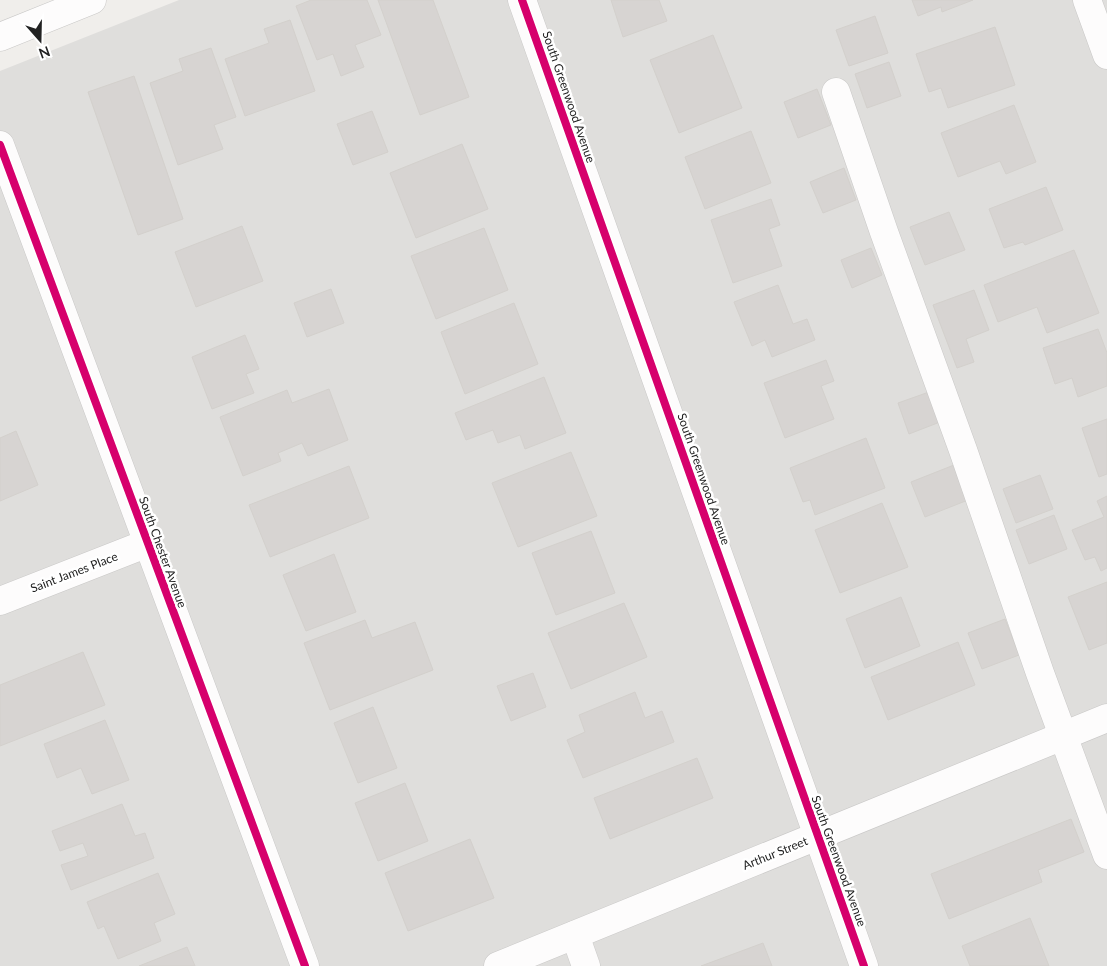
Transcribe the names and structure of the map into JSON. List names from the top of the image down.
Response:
{
  "streets": {
    "street": [
      "South Greenwood Avenue",
      "South Chester Avenue",
      "Saint James Place",
      "Arthur Street"
    ]
  },
  "crossings": [
    ["South Greenwood Avenue", "Arthur Street"],
    ["South Chester Avenue", "Saint James Place"]
  ],
  "north": "bottom"
}
